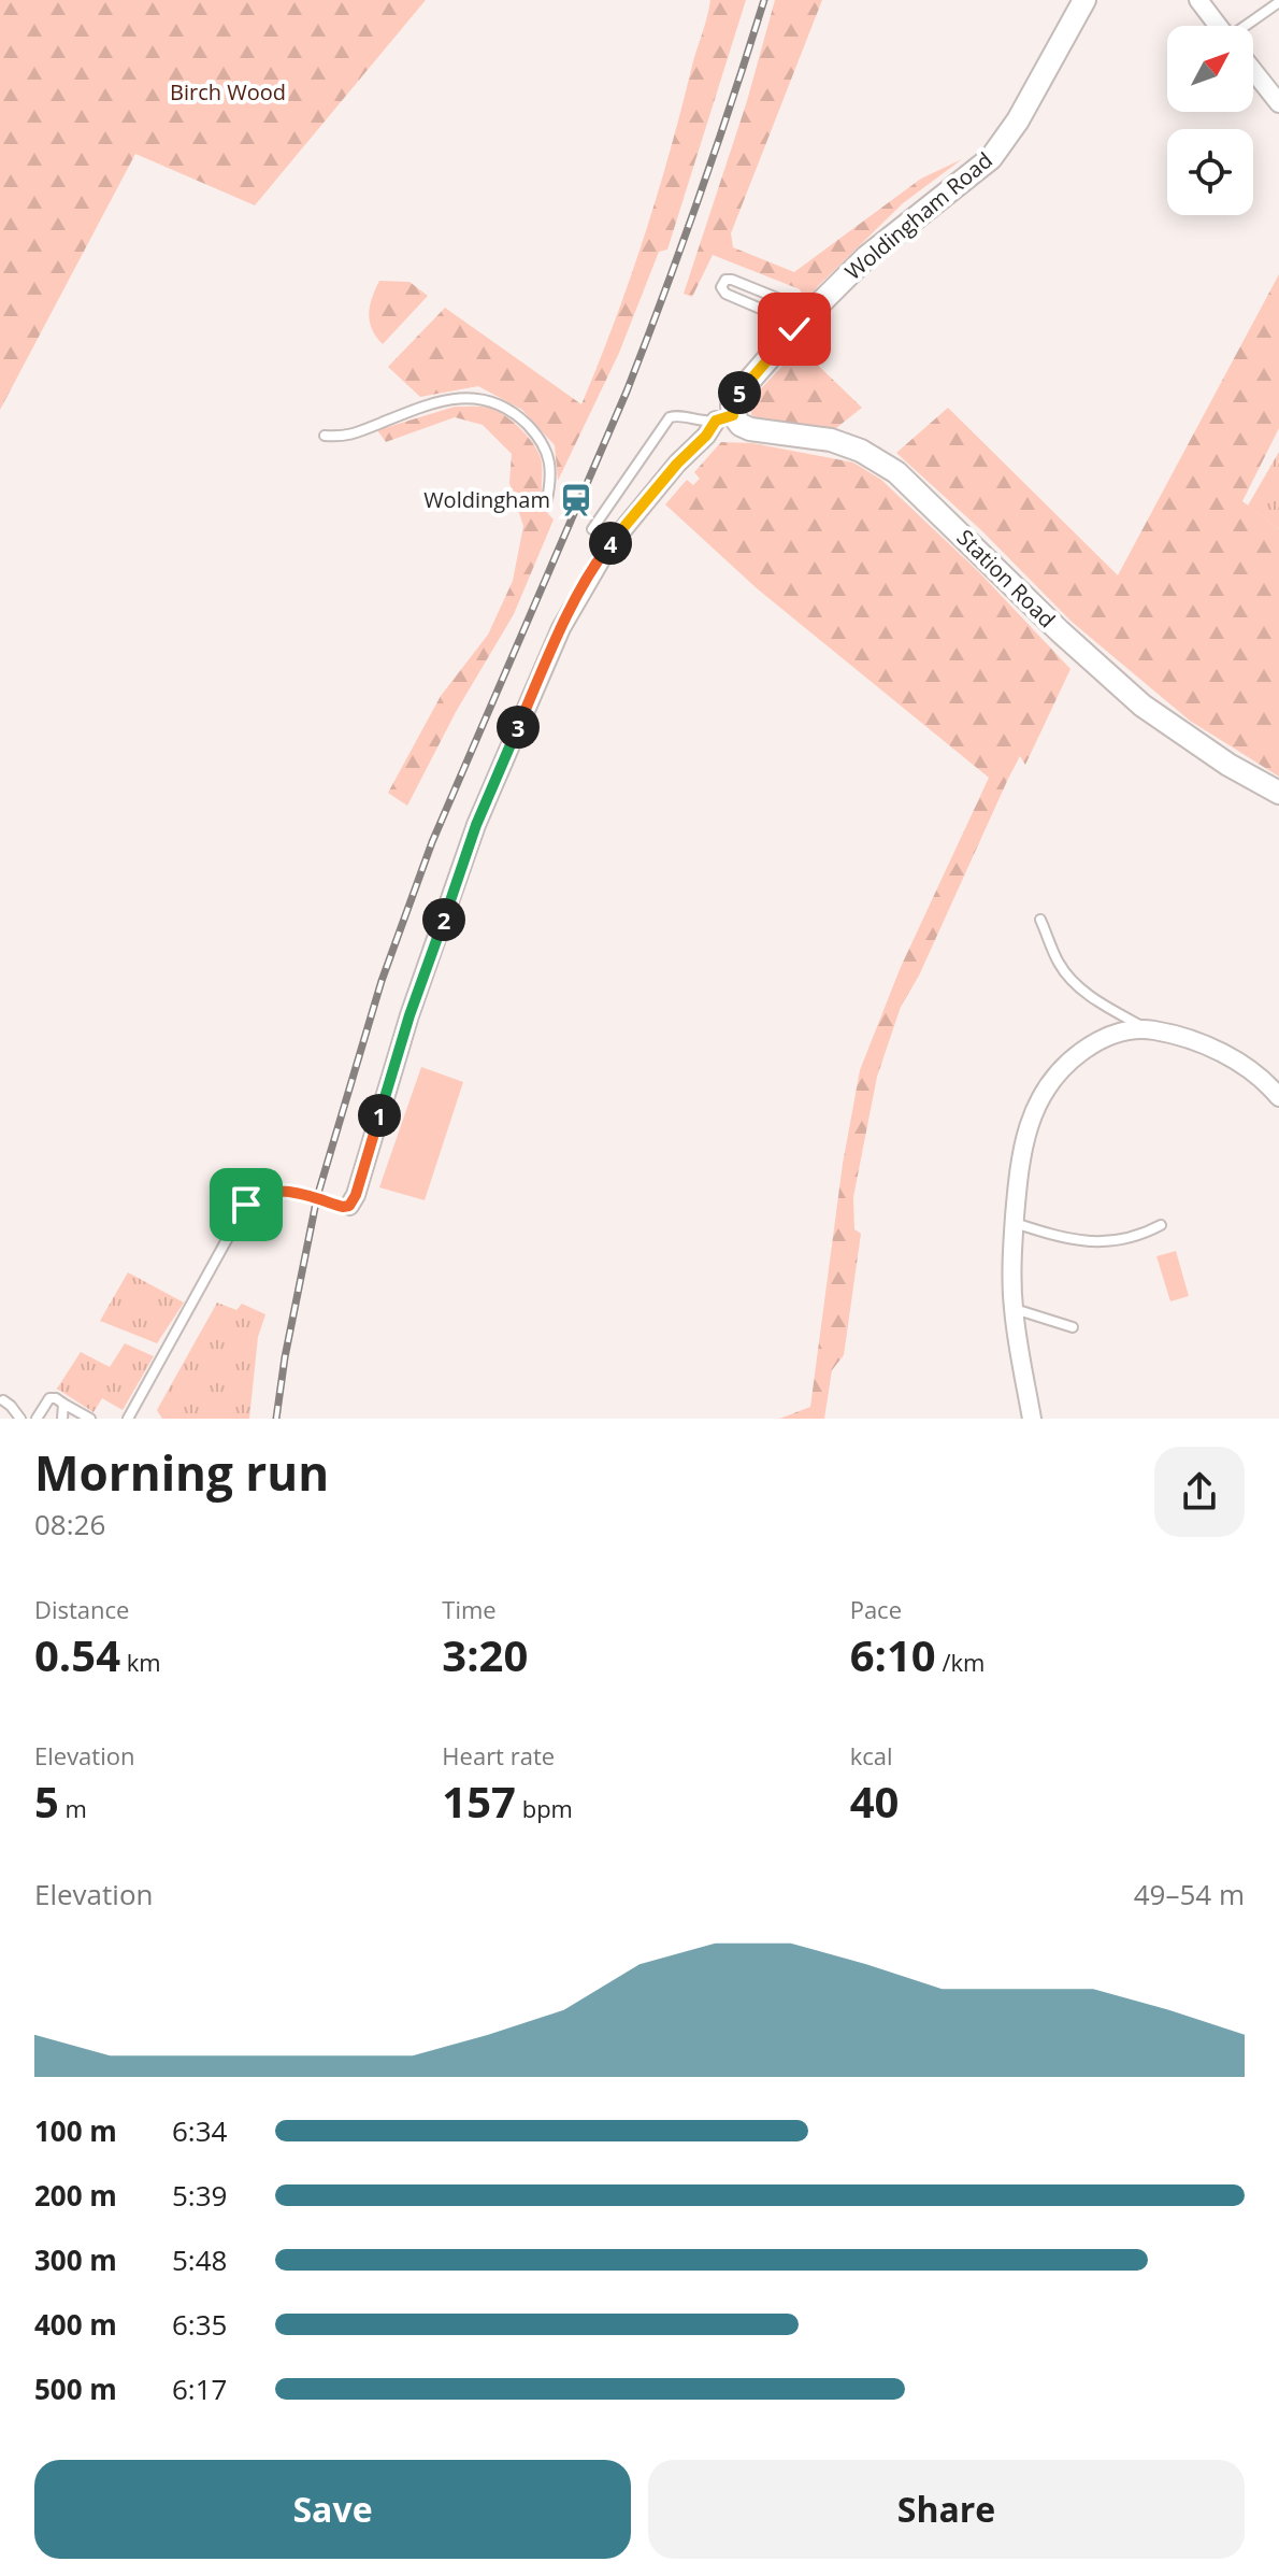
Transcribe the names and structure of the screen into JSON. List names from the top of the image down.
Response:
{
  "streets": {
    "street": ["Woldingham Road", "Station Road"]
  },
  "crossings": [
    ["Woldingham Road", "Station Road"]
  ],
  "parks": ["Birch Wood"],
  "places": {
    "station": ["Woldingham"]
  },
  "north": "top right",
  "page": {
    "pins": [
      "5",
      "4",
      "3",
      "2",
      "1"
    ],
    "heading": ["Morning run", "08:26"],
    "stats": [
      ["Distance", "0.54 km"],
      ["Time", "3:20"],
      ["Pace", "6:10 /km"],
      ["Elevation", "5 m"],
      ["Heart rate", "157 bpm"],
      ["kcal", "40"]
    ],
    "chart": ["Elevation", "49–54 m"],
    "list": [
      {
        "name": "100 m",
        "note": "6:34"
      },
      {
        "name": "200 m",
        "note": "5:39"
      },
      {
        "name": "300 m",
        "note": "5:48"
      },
      {
        "name": "400 m",
        "note": "6:35"
      },
      {
        "name": "500 m",
        "note": "6:17"
      }
    ],
    "buttons": ["Save", "Share"]
  }
}
